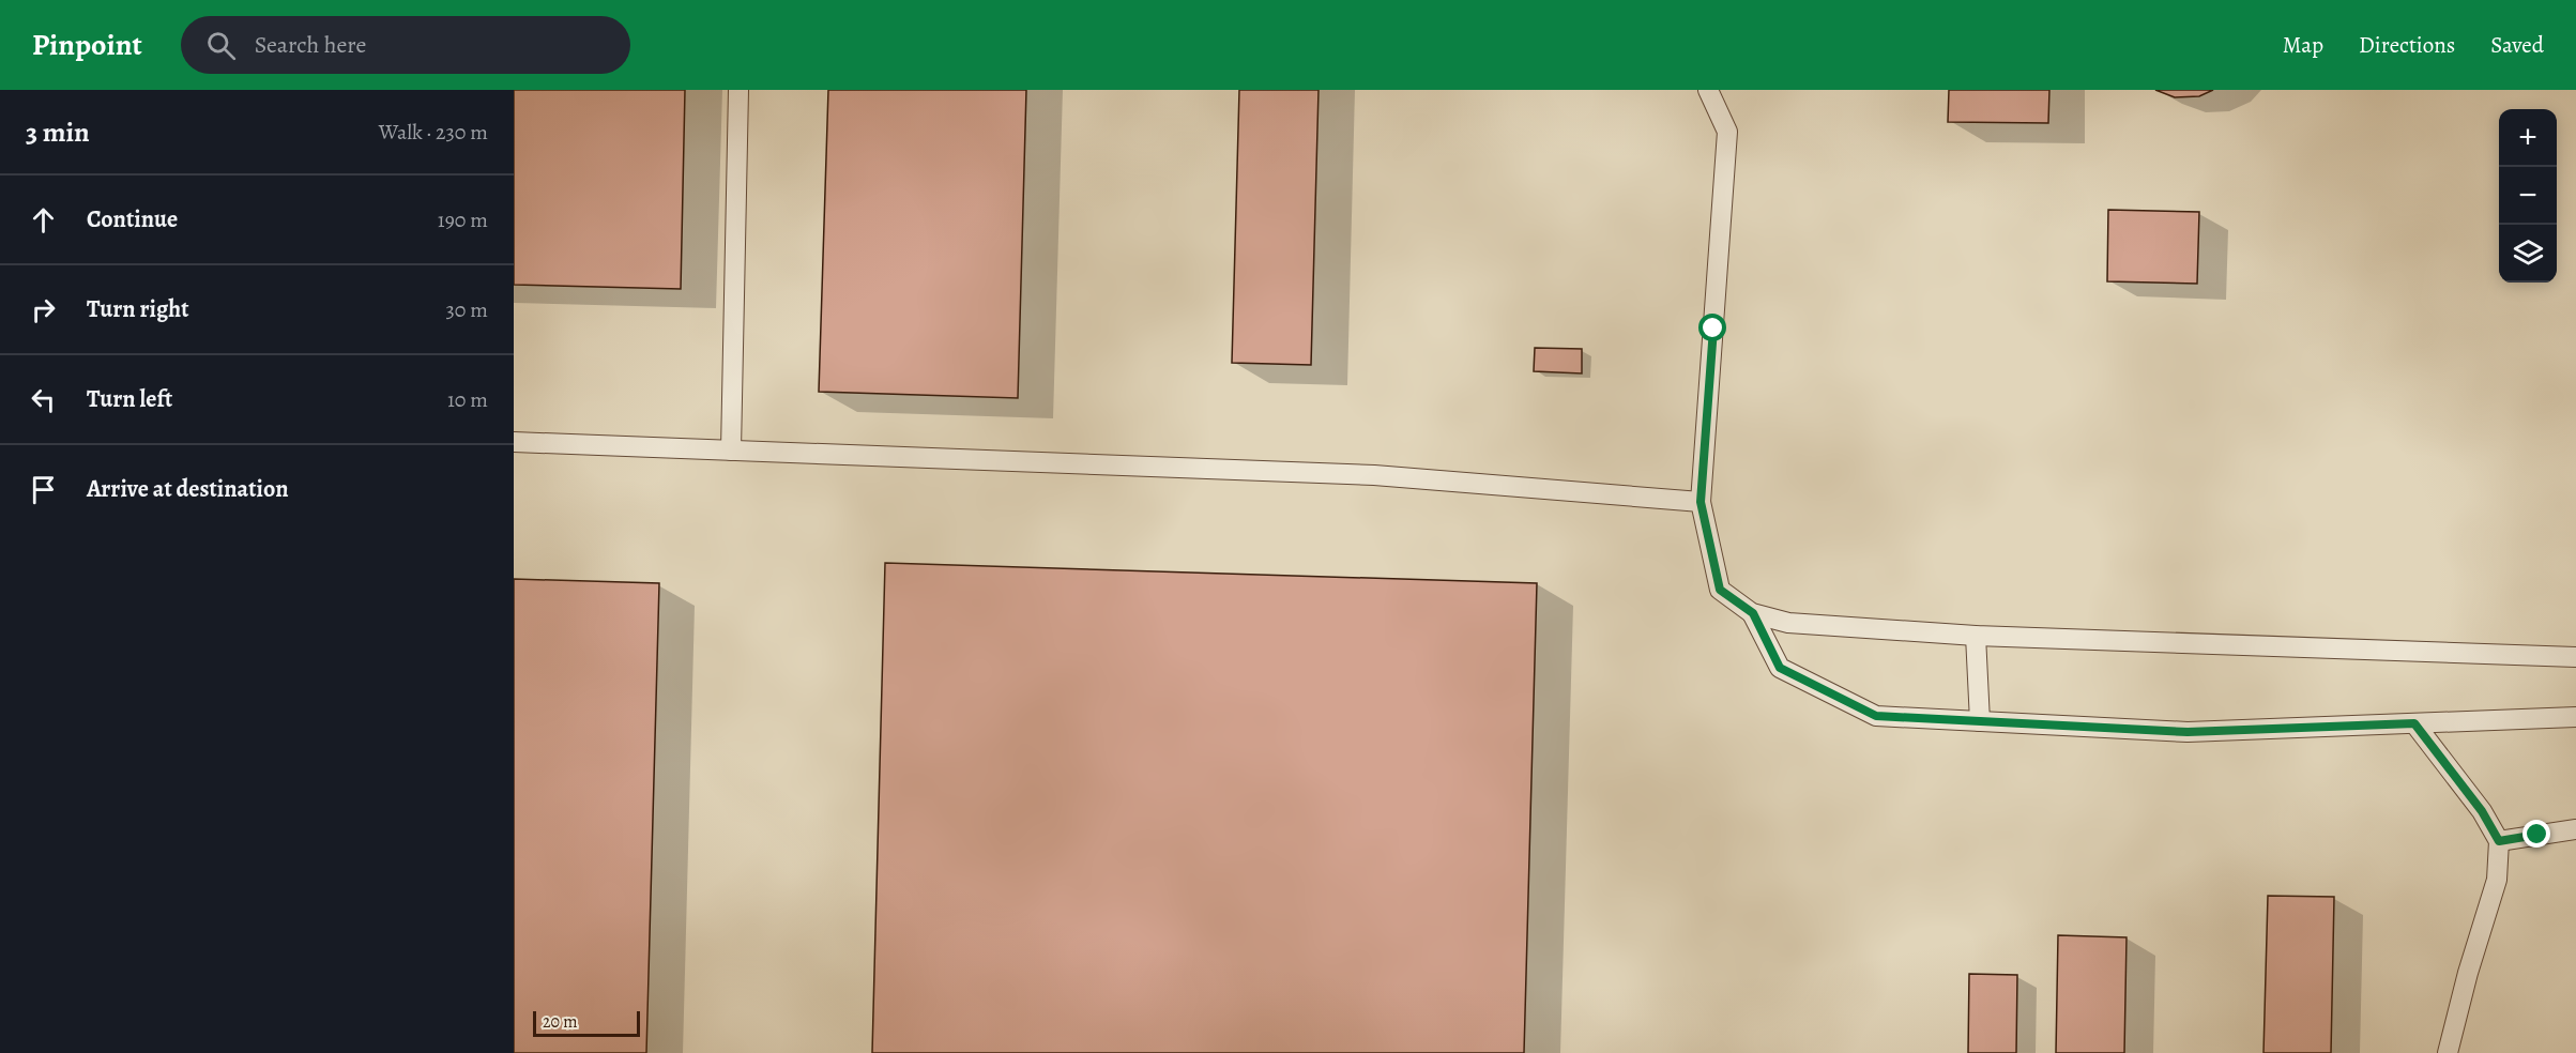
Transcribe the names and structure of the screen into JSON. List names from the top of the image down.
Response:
{
  "scale_bar": "20 m",
  "page": {
    "header": "Pinpoint",
    "search": "Search here",
    "nav": ["Map", "Directions", "Saved"],
    "heading": ["3 min", "Walk · 230 m"],
    "map_buttons": ["+", "−"],
    "list": [
      ["Continue", "190 m"],
      ["Turn right", "30 m"],
      ["Turn left", "10 m"],
      "Arrive at destination"
    ],
    "scale": "20 m"
  }
}
